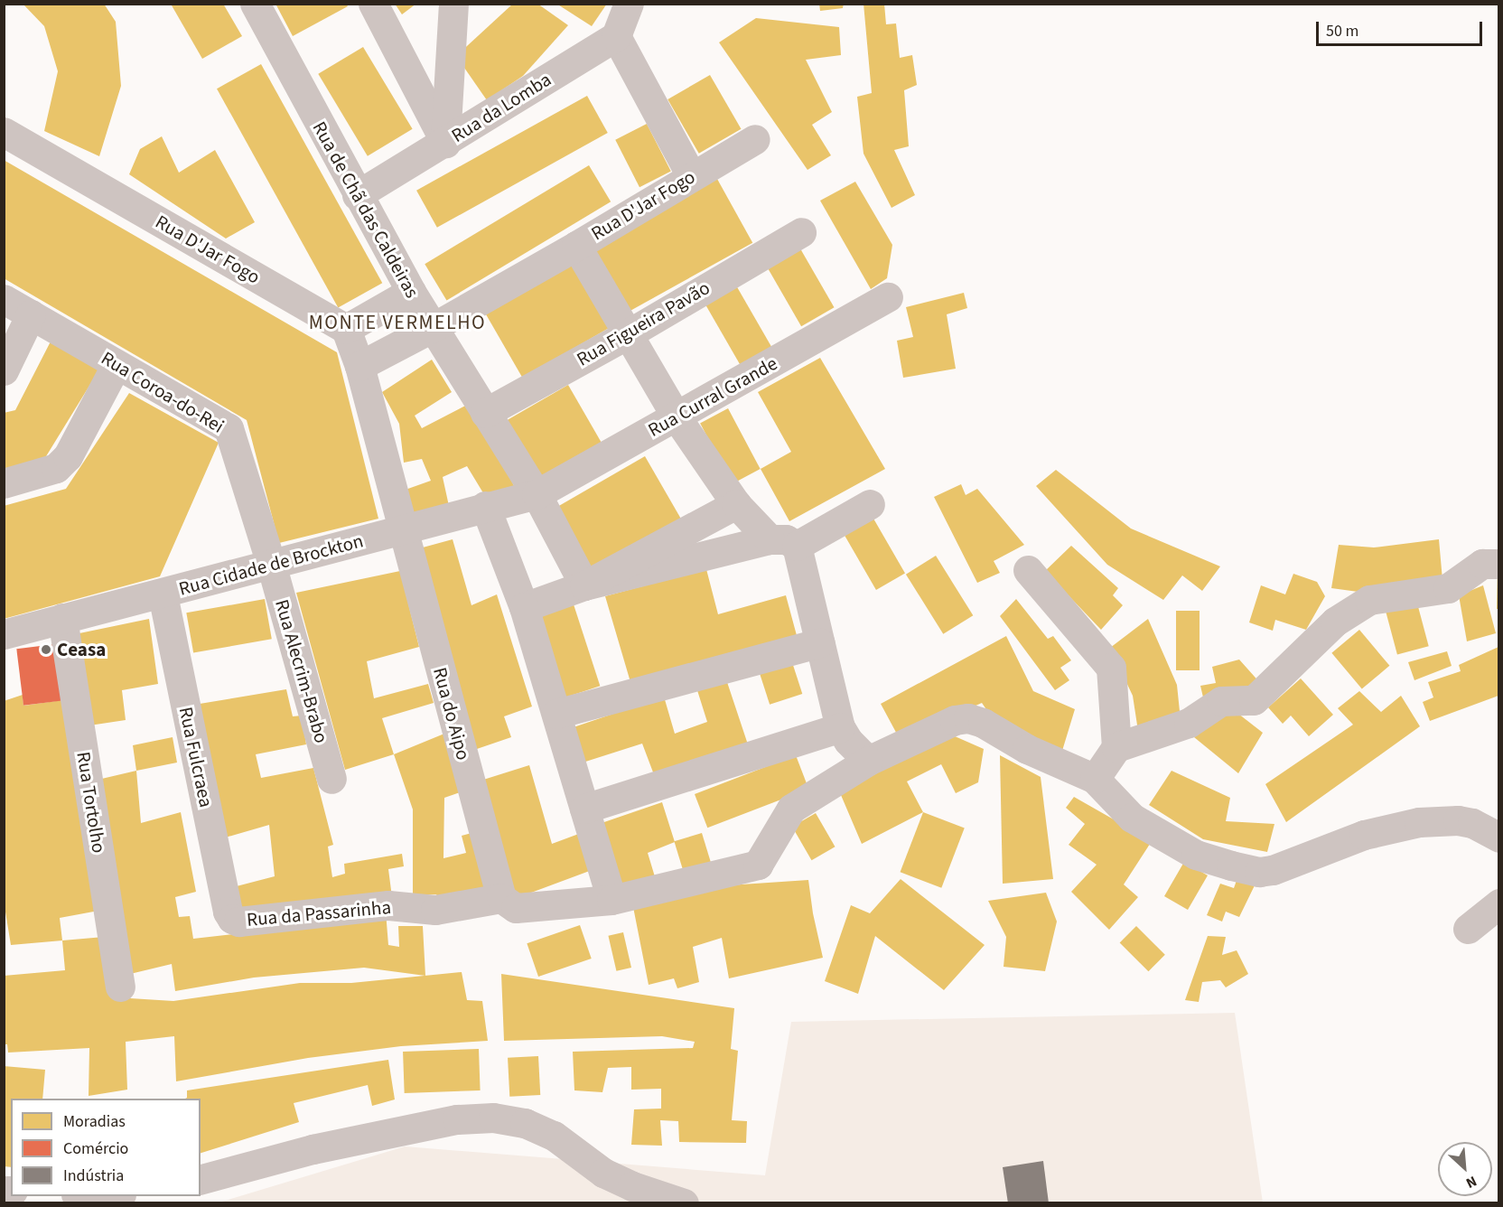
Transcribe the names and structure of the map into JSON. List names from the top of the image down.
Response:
{
  "streets": {
    "street": [
      "Rua da Lomba",
      "Rua D'Jar Fogo",
      "Rua de Chã das Caldeiras",
      "Rua Figueira Pavão",
      "Rua Coroa-do-Rei",
      "Rua Curral Grande",
      "Rua Cidade de Brockton",
      "Rua Alecrim-Brabo",
      "Rua do Aipo",
      "Rua Fulcraea",
      "Rua Tortolho",
      "Rua da Passarinha"
    ]
  },
  "crossings": [
    ["Rua da Lomba", "Rua de Chã das Caldeiras"],
    ["Rua D'Jar Fogo", "Rua de Chã das Caldeiras"],
    ["Rua D'Jar Fogo", "Rua do Aipo"],
    ["Rua de Chã das Caldeiras", "Rua Figueira Pavão"],
    ["Rua de Chã das Caldeiras", "Rua Curral Grande"],
    ["Rua de Chã das Caldeiras", "Rua Cidade de Brockton"],
    ["Rua Coroa-do-Rei", "Rua Cidade de Brockton"],
    ["Rua Coroa-do-Rei", "Rua Alecrim-Brabo"],
    ["Rua Curral Grande", "Rua Cidade de Brockton"],
    ["Rua Cidade de Brockton", "Rua Alecrim-Brabo"],
    ["Rua Cidade de Brockton", "Rua do Aipo"],
    ["Rua Cidade de Brockton", "Rua Fulcraea"],
    ["Rua Cidade de Brockton", "Rua Tortolho"],
    ["Rua do Aipo", "Rua da Passarinha"],
    ["Rua Fulcraea", "Rua da Passarinha"]
  ],
  "districts": ["MONTE VERMELHO"],
  "places": ["Ceasa"],
  "legend": ["Moradias", "Comércio", "Indústria"],
  "scale_bar": "50 m",
  "north": "bottom right"
}
